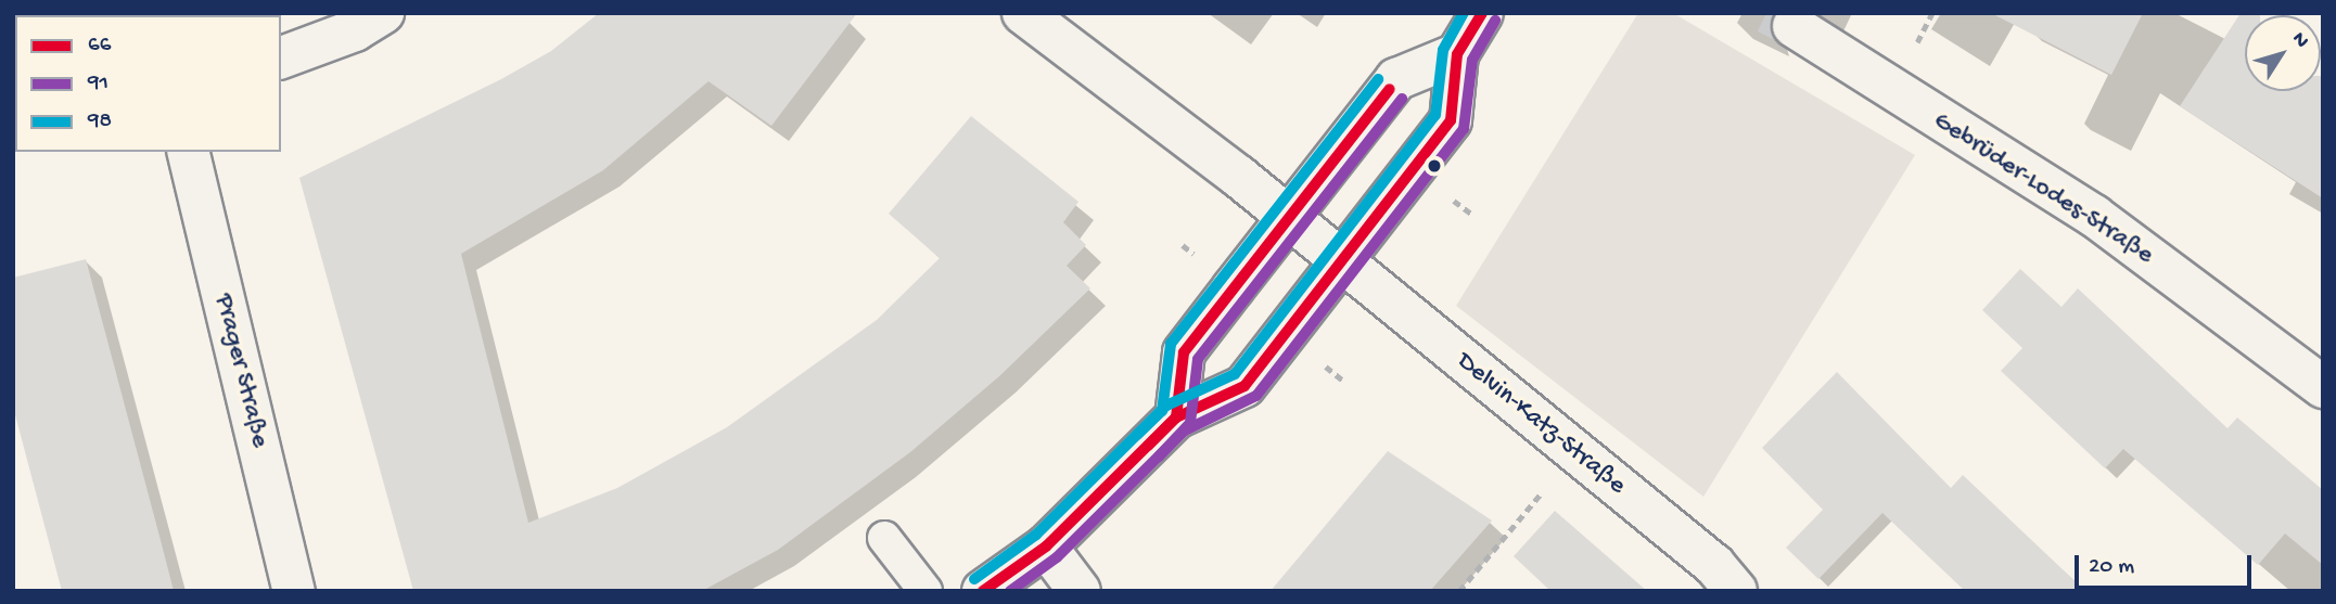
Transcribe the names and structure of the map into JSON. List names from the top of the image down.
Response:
{
  "streets": {
    "street": ["Gebrüder-Lodes-Straße", "Prager Straße", "Delvin-Katz-Straße"]
  },
  "lines": ["transit line 66", "transit line 98", "transit line 91"],
  "legend": ["66", "91", "98"],
  "scale_bar": "20 m",
  "north": "top right"
}
